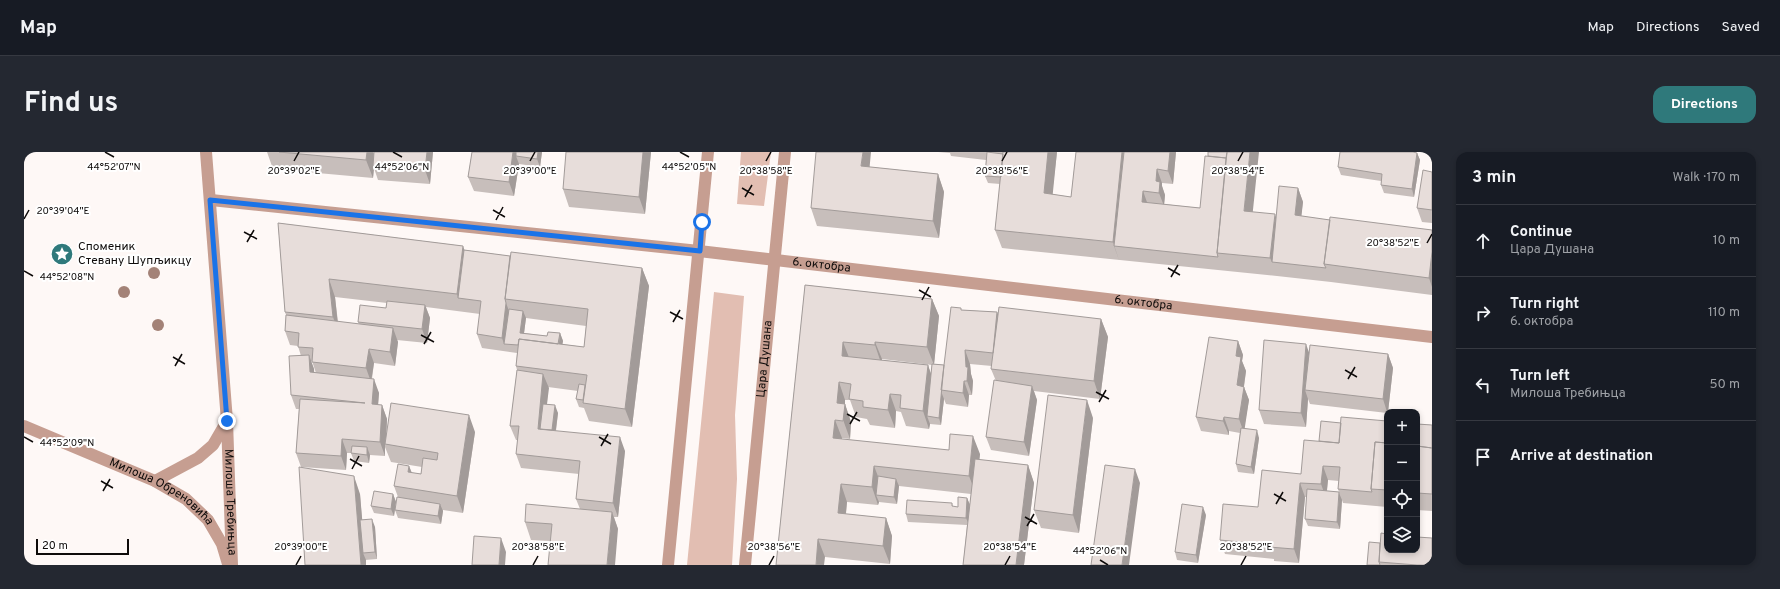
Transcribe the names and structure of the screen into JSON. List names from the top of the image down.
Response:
{
  "streets": {
    "street": [
      "6. октобра",
      "Цара Душана",
      "Милоша Обреновића",
      "Милоша Требињца"
    ]
  },
  "crossings": [
    ["6. октобра", "Цара Душана"],
    ["6. октобра", "Милоша Требињца"]
  ],
  "places": {
    "place": ["Споменик Стевану Шупљикцу"]
  },
  "scale_bar": "20 m",
  "page": {
    "header": "Map",
    "nav": ["Map", "Directions", "Saved"],
    "title": "Find us",
    "buttons": "Directions",
    "heading": ["3 min", "Walk · 170 m"],
    "list": [
      ["Continue", "Цара Душана", "10 m"],
      ["Turn right", "6. октобра", "110 m"],
      ["Turn left", "Милоша Требињца", "50 m"],
      "Arrive at destination"
    ],
    "map_buttons": ["+", "−"],
    "scale": "20 m"
  },
  "coordinates": [
    "44°52'07\"N",
    "44°52'06\"N",
    "44°52'05\"N",
    "20°39'02\"E",
    "20°39'00\"E",
    "20°38'58\"E",
    "20°38'56\"E",
    "20°38'54\"E",
    "20°39'04\"E",
    "20°38'52\"E",
    "44°52'08\"N",
    "44°52'09\"N"
  ]
}
